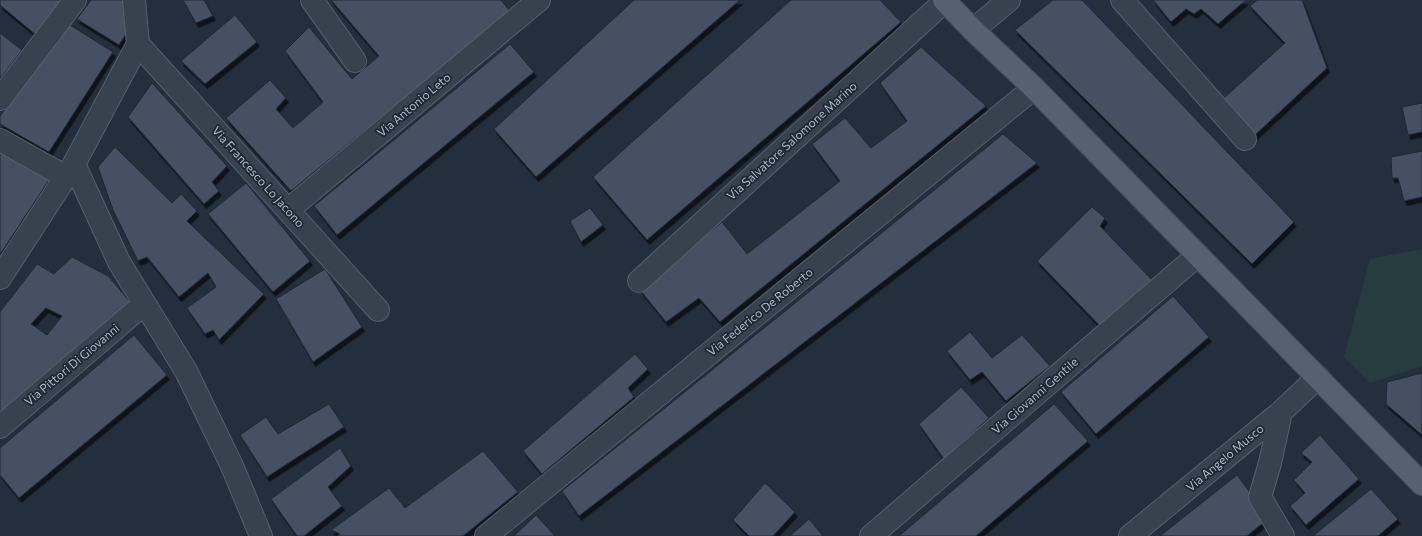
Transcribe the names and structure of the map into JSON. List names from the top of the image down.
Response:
{
  "streets": {
    "street": [
      "Via Antonio Leto",
      "Via Salvatore Salomone Marino",
      "Via Francesco Lo Jacono",
      "Via Federico De Roberto",
      "Via Pittori Di Giovanni",
      "Via Giovanni Gentile",
      "Via Angelo Musco"
    ]
  },
  "crossings": [
    ["Via Antonio Leto", "Via Francesco Lo Jacono"]
  ]
}
